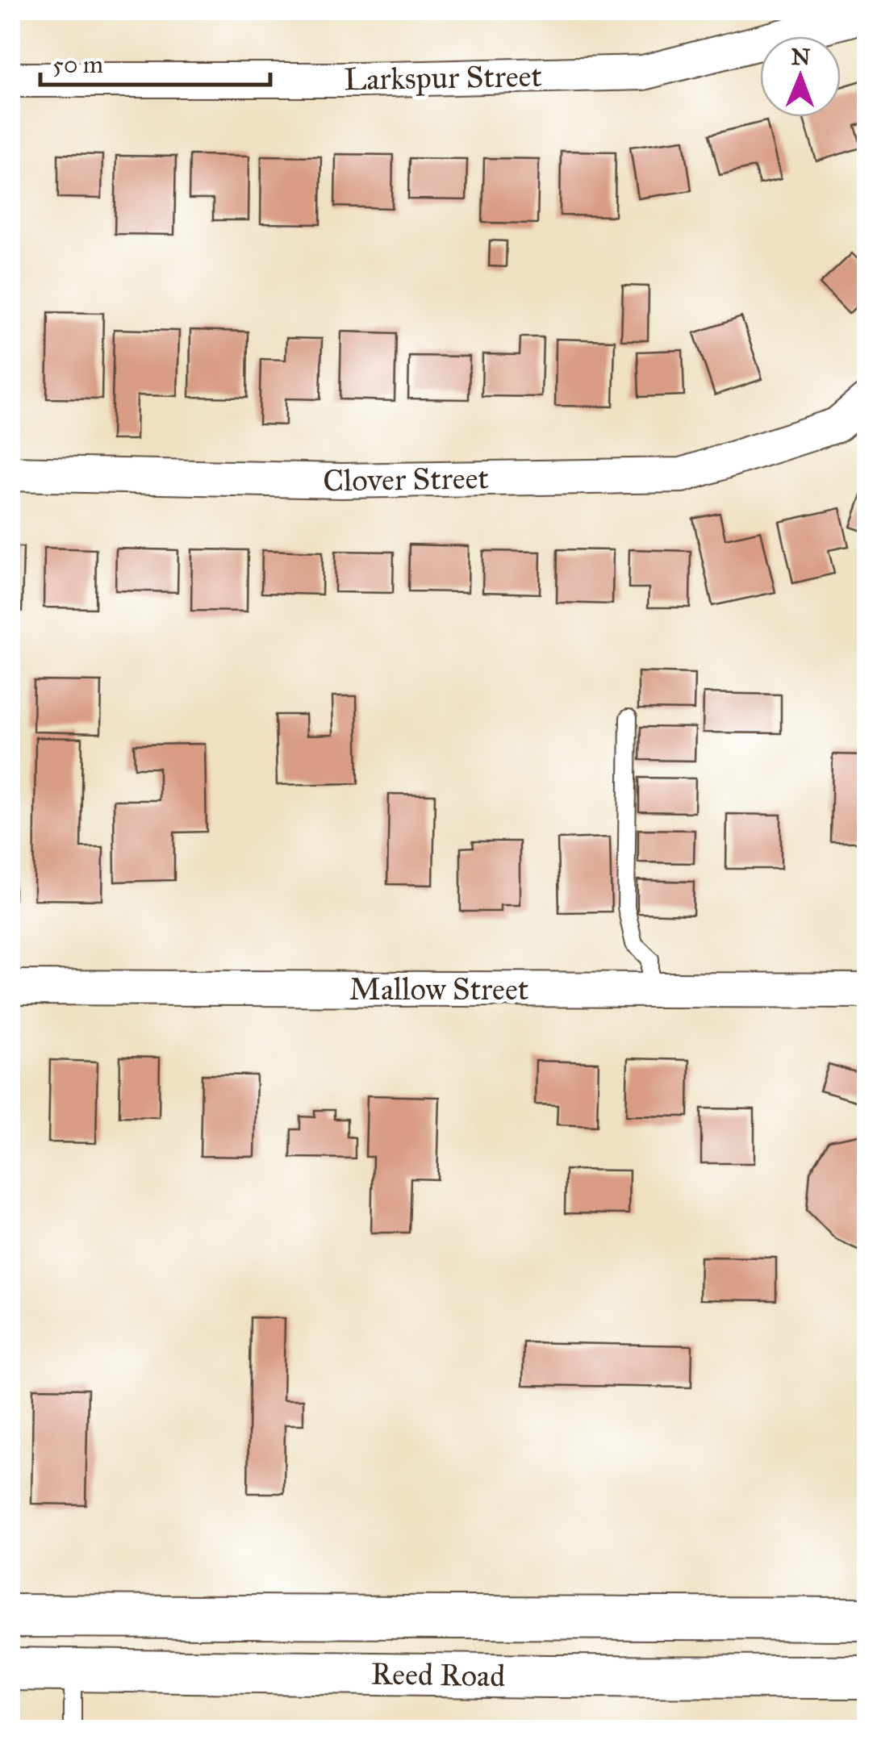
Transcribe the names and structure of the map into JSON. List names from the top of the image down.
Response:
{
  "streets": {
    "street": [
      "Larkspur Street",
      "Clover Street",
      "Mallow Street",
      "Reed Road"
    ]
  },
  "scale_bar": "50 m",
  "north": "top"
}
